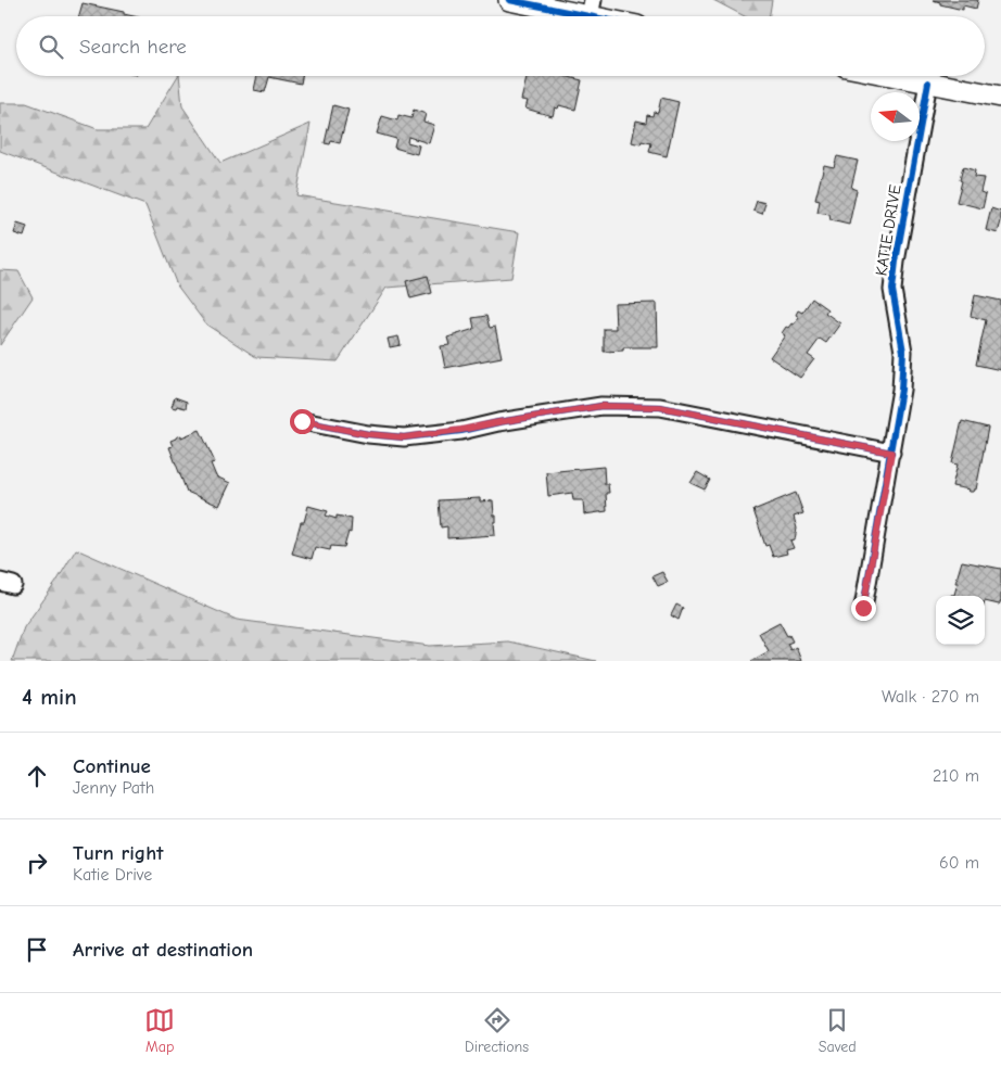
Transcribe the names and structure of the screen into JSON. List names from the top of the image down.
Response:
{
  "streets": {
    "street": ["KATIE DRIVE"]
  },
  "north": "left",
  "page": {
    "search": "Search here",
    "heading": ["4 min", "Walk · 270 m"],
    "list": [
      ["Continue", "Jenny Path", "210 m"],
      ["Turn right", "Katie Drive", "60 m"],
      "Arrive at destination"
    ],
    "nav": ["Map", "Directions", "Saved"]
  }
}
